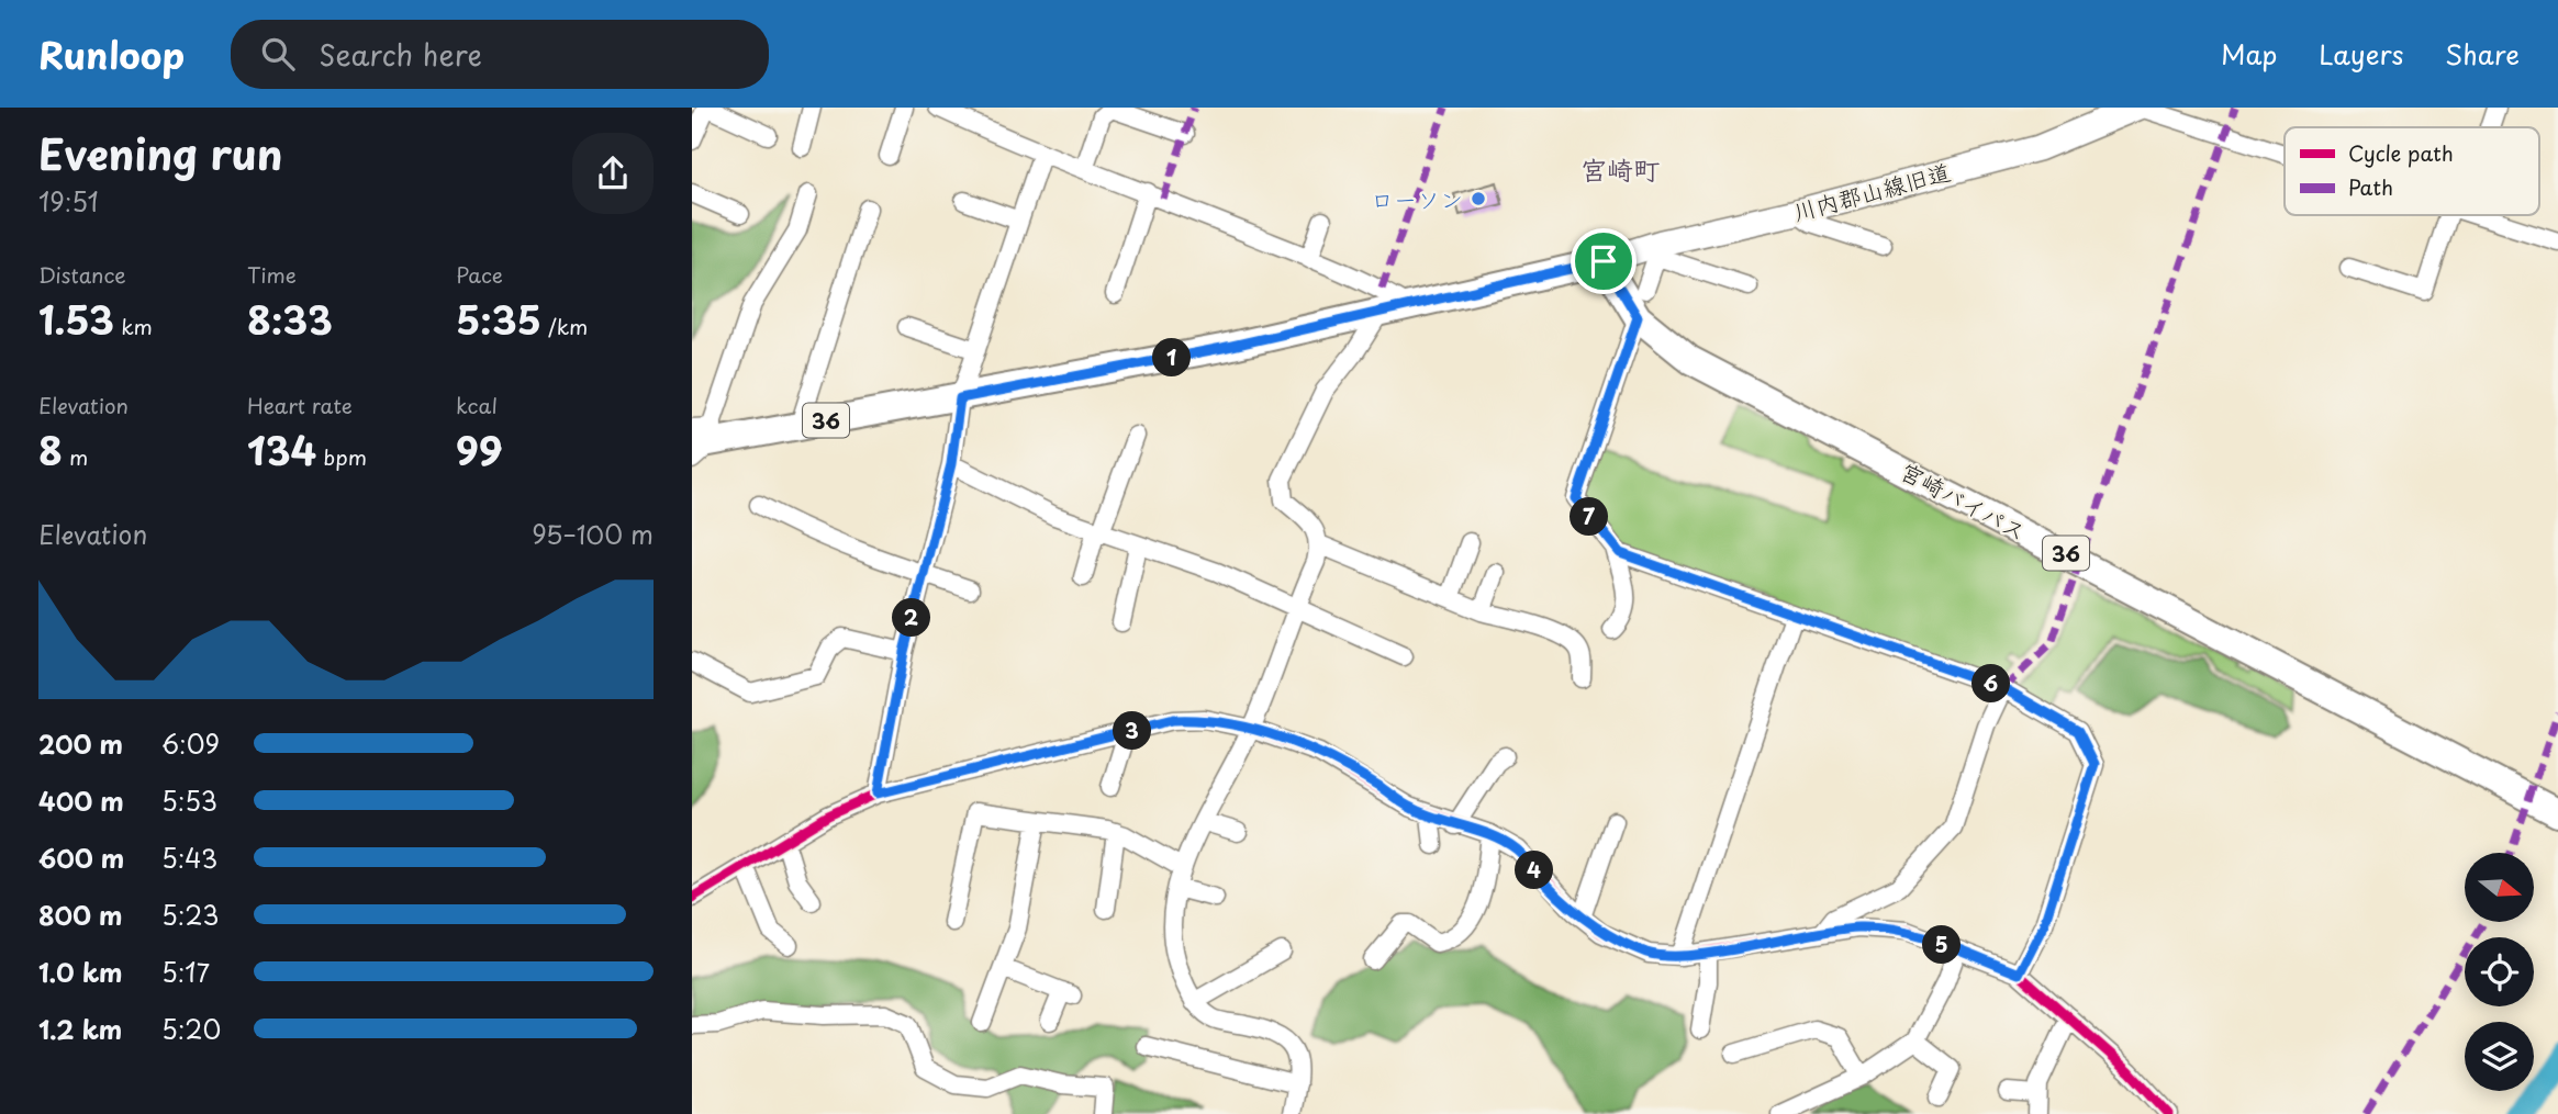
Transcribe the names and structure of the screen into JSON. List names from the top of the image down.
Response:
{
  "streets": {
    "main road": ["36", "宮崎バイパス"],
    "street": ["川内郡山線旧道"]
  },
  "crossings": [
    ["川内郡山線旧道", "36"],
    ["川内郡山線旧道", "宮崎バイパス"],
    ["36", "宮崎バイパス"]
  ],
  "districts": ["宮崎町"],
  "places": ["ローソン"],
  "legend": ["Cycle path", "Path"],
  "north": "right",
  "page": {
    "header": "Runloop",
    "search": "Search here",
    "nav": ["Map", "Layers", "Share"],
    "heading": ["Evening run", "19:51"],
    "stats": [
      ["Distance", "1.53 km"],
      ["Time", "8:33"],
      ["Pace", "5:35 /km"],
      ["Elevation", "8 m"],
      ["Heart rate", "134 bpm"],
      ["kcal", "99"]
    ],
    "pins": [
      "1",
      "7",
      "2",
      "6",
      "3",
      "4",
      "5"
    ],
    "chart": ["Elevation", "95–100 m"],
    "list": [
      {
        "name": "200 m",
        "note": "6:09"
      },
      {
        "name": "400 m",
        "note": "5:53"
      },
      {
        "name": "600 m",
        "note": "5:43"
      },
      {
        "name": "800 m",
        "note": "5:23"
      },
      {
        "name": "1.0 km",
        "note": "5:17"
      },
      {
        "name": "1.2 km",
        "note": "5:20"
      }
    ]
  }
}
